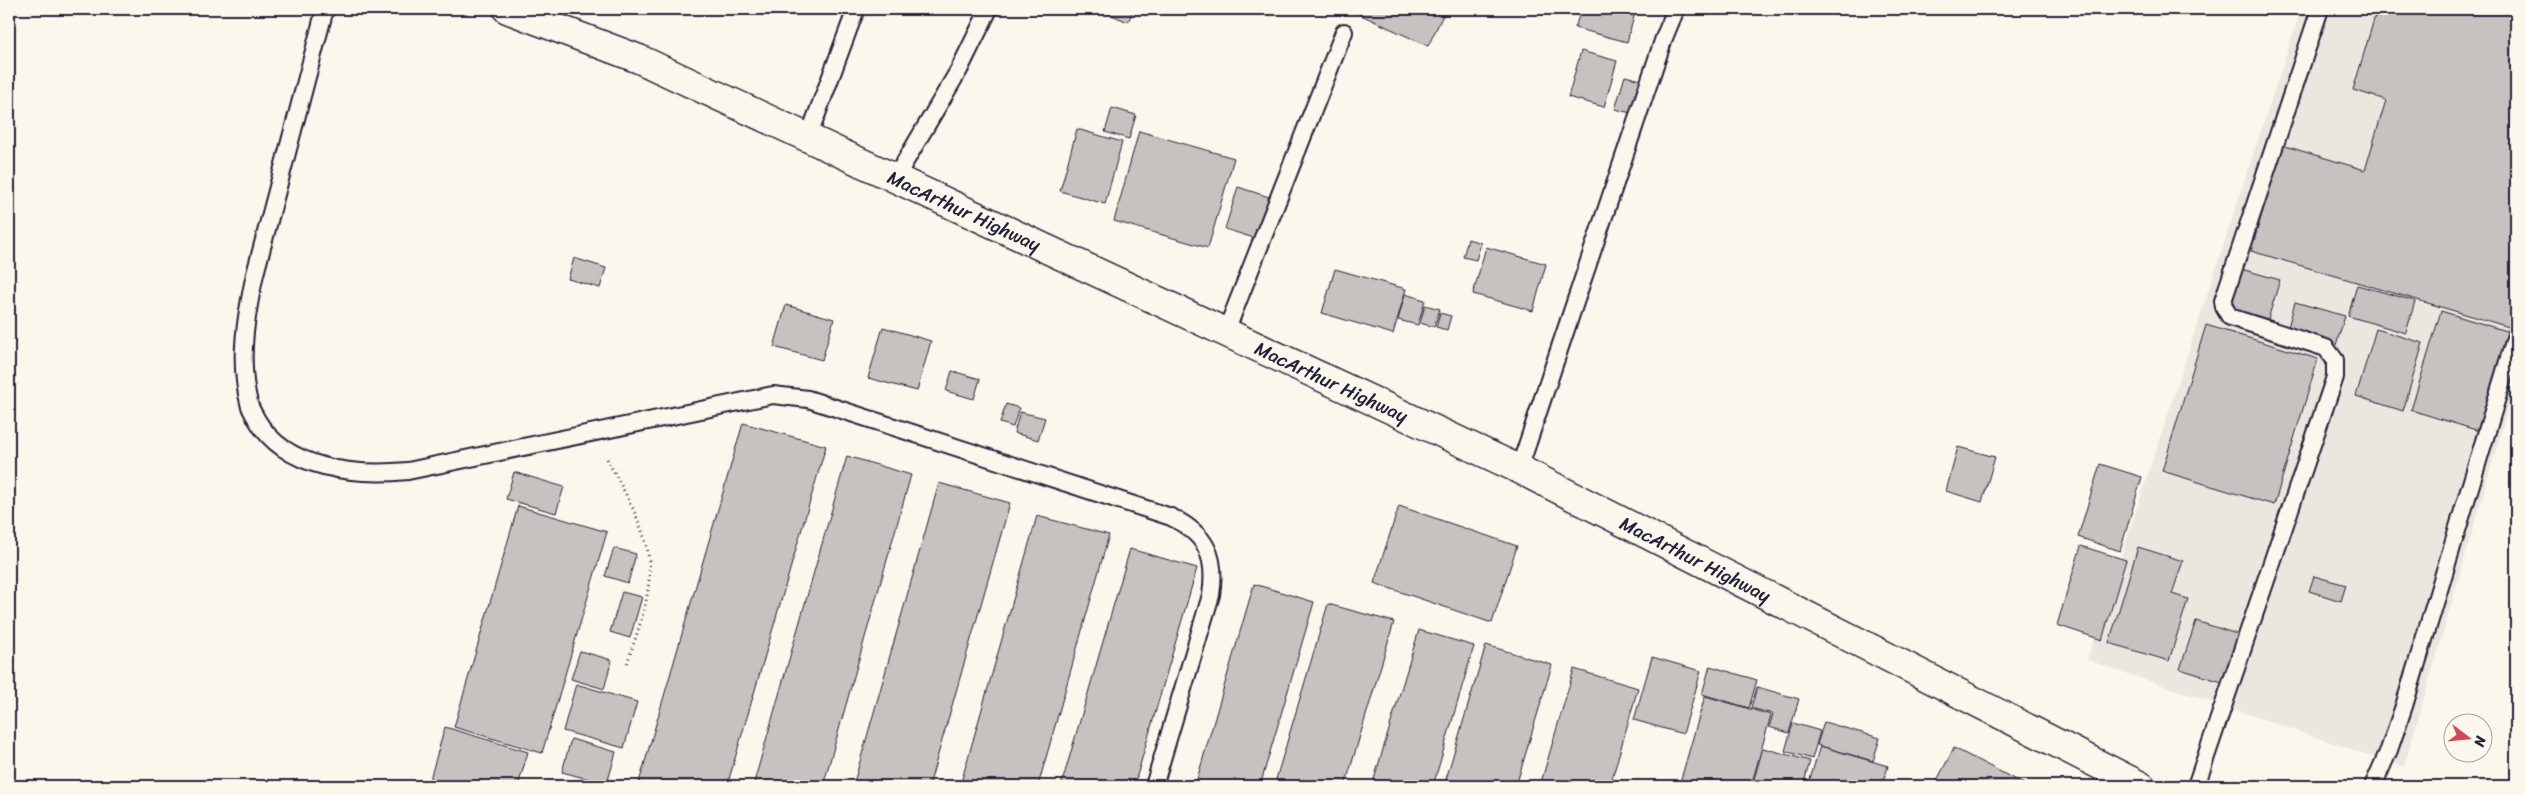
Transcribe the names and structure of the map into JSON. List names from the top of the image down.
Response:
{
  "streets": {
    "highway": ["MacArthur Highway"]
  },
  "north": "right"
}
